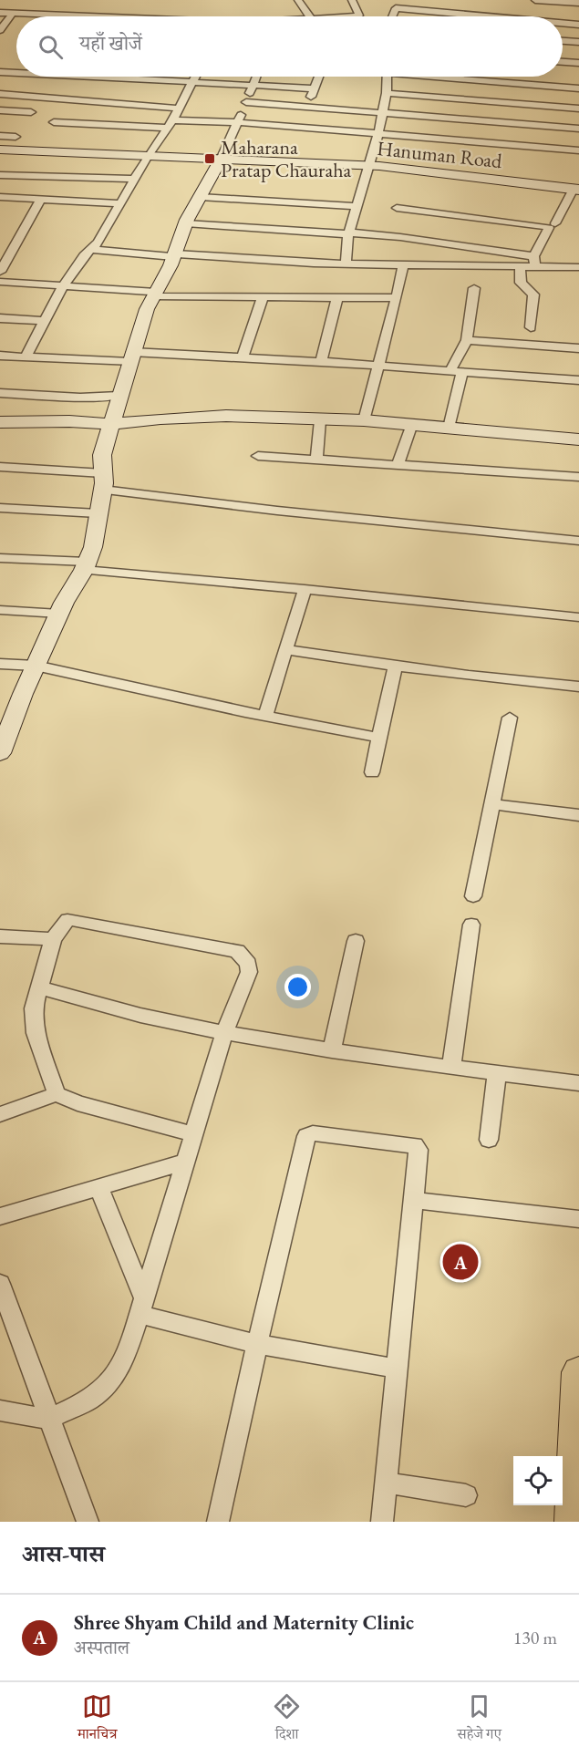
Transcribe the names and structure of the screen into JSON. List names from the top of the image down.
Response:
{
  "streets": {
    "street": ["Hanuman Road"]
  },
  "places": {
    "transit": ["Maharana Pratap Chauraha"]
  },
  "page": {
    "search": "यहाँ खोजें",
    "pins": "A",
    "heading": "आस-पास",
    "list": [
      {
        "mark": "A",
        "name": "Shree Shyam Child and Maternity Clinic",
        "note": "अस्पताल",
        "value": "130 m"
      }
    ],
    "nav": ["मानचित्र", "दिशा", "सहेजे गए"]
  }
}
